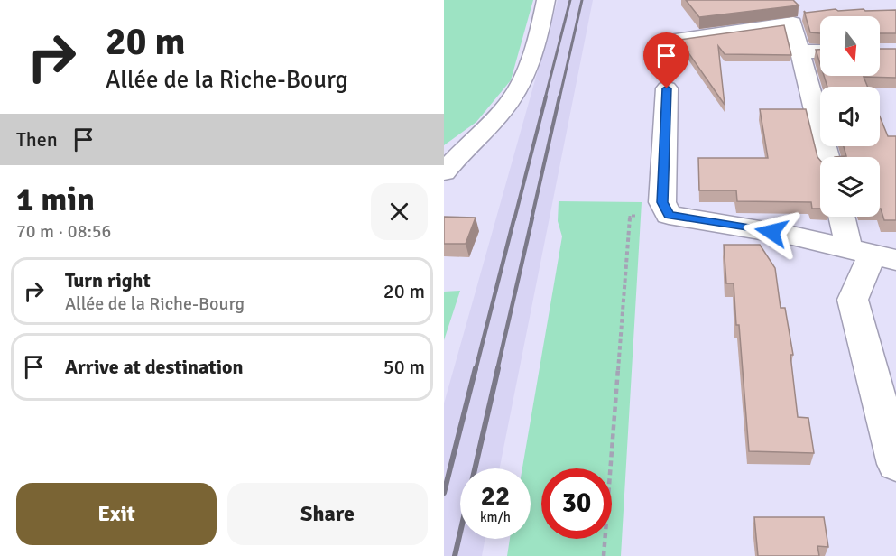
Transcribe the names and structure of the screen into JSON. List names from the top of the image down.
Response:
{
  "north": "bottom",
  "page": {
    "turn": ["20 m", "Allée de la Riche-Bourg"],
    "then": "Then",
    "heading": ["1 min", "70 m · 08:56"],
    "list": [
      {
        "name": "Turn right",
        "note": "Allée de la Riche-Bourg",
        "value": "20 m"
      },
      {
        "name": "Arrive at destination",
        "value": "50 m"
      }
    ],
    "speed": "22 km/h",
    "limit": "30",
    "buttons": ["Exit", "Share"]
  }
}
